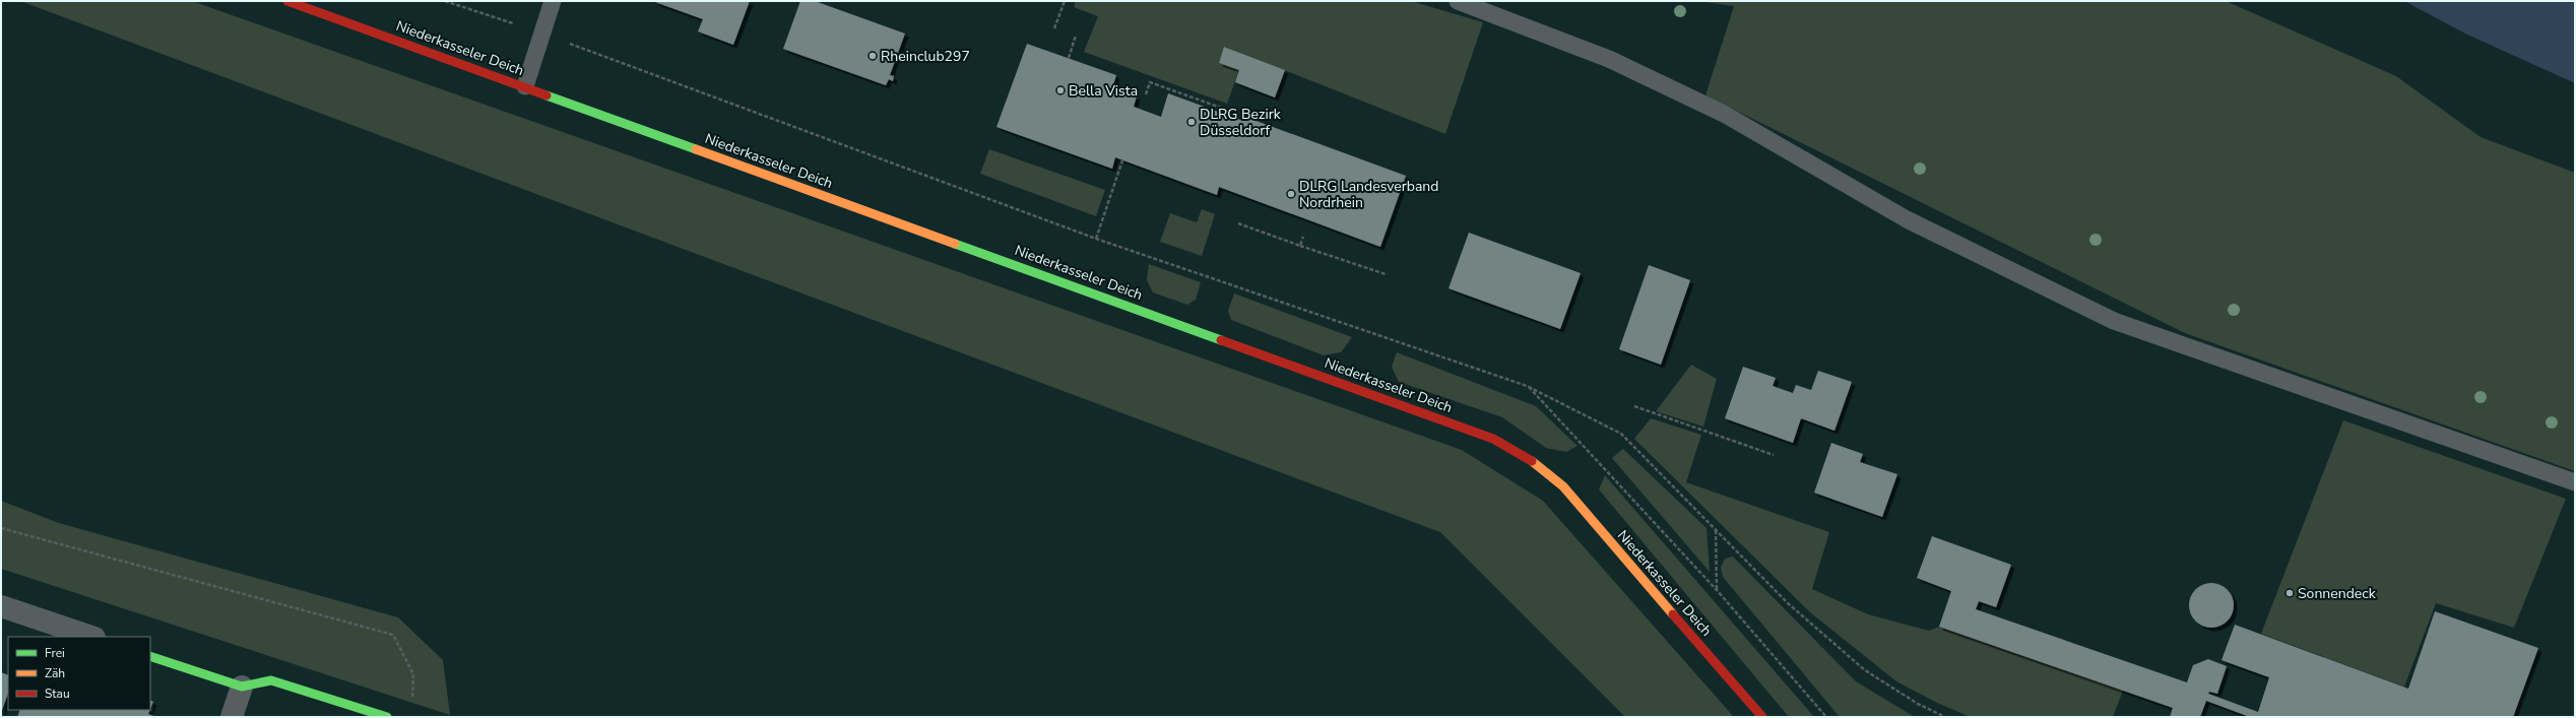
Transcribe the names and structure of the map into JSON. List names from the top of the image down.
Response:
{
  "streets": {
    "street": ["Niederkasseler Deich"]
  },
  "places": [
    "Rheinclub297",
    "Bella Vista",
    "DLRG Bezirk Düsseldorf",
    "DLRG Landesverband Nordrhein",
    "Sonnendeck"
  ],
  "legend": ["Frei", "Zäh", "Stau"]
}
